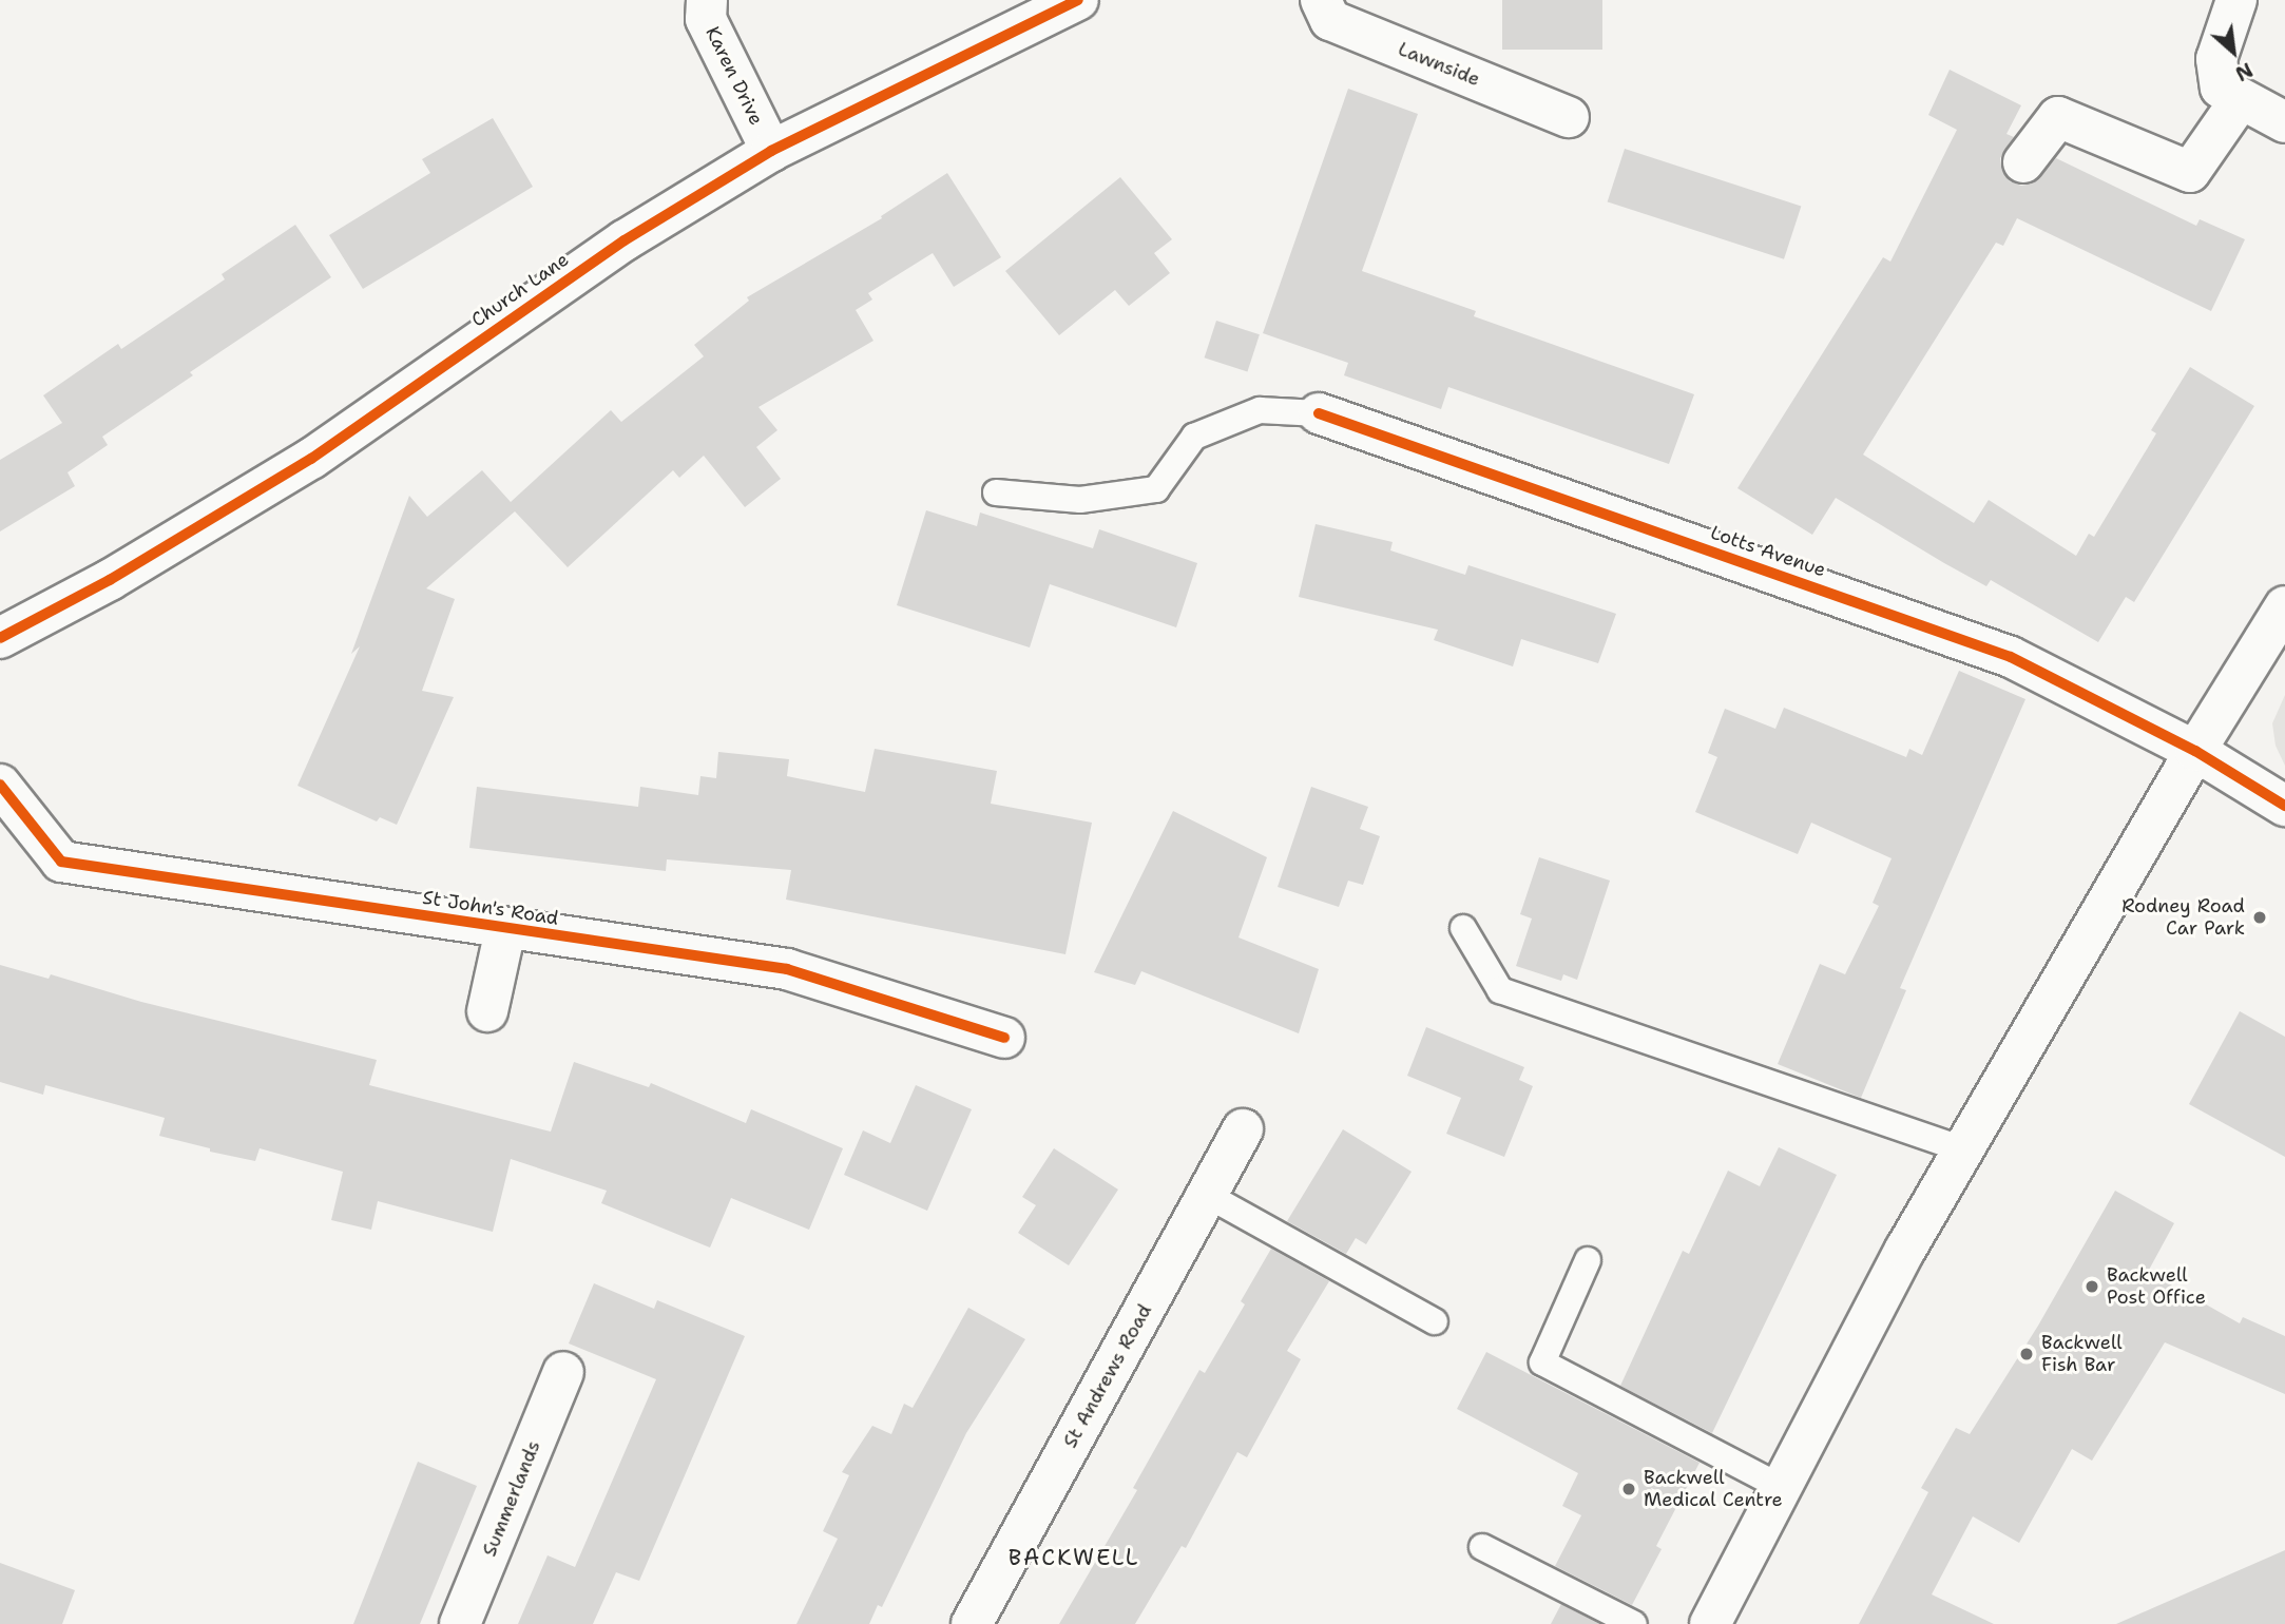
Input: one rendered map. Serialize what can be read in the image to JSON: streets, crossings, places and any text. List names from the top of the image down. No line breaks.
{"streets":{"street":["Lawnside","Karen Drive","Church Lane","Lotts Avenue","St John's Road","St Andrews Road","Summerlands"]},"crossings":[["Karen Drive","Church Lane"]],"districts":["BACKWELL"],"places":["Rodney Road Car Park","Backwell Post Office","Backwell Fish Bar","Backwell Medical Centre"],"north":"bottom right"}
